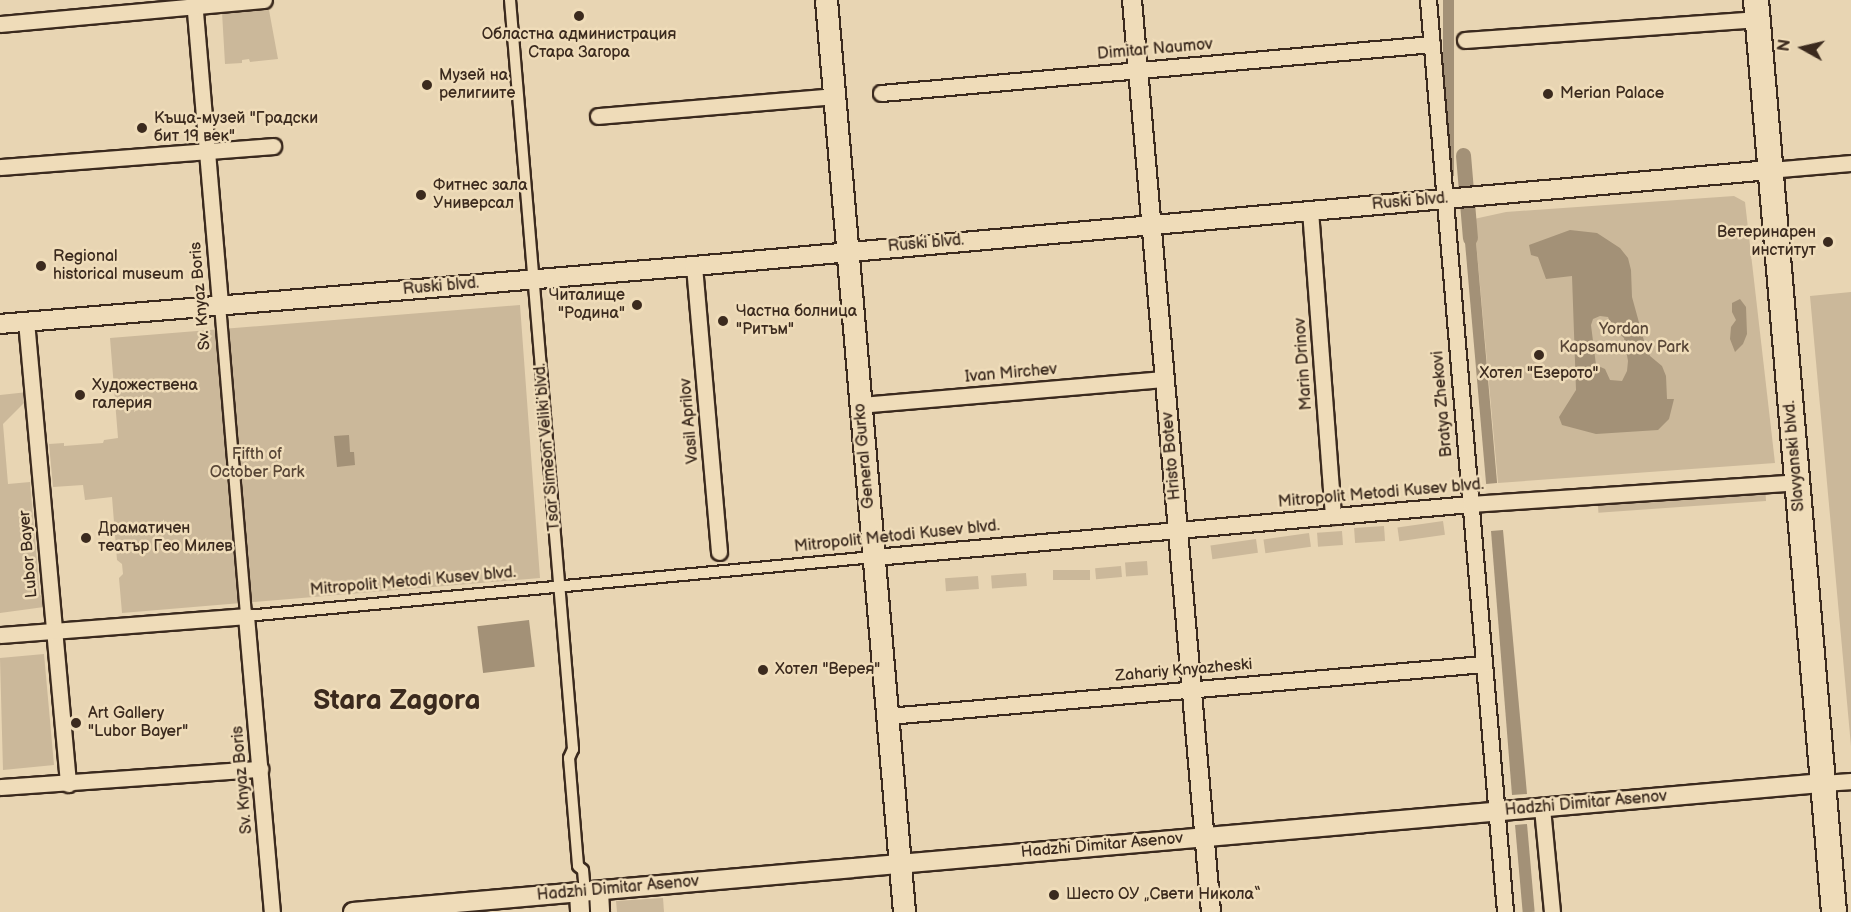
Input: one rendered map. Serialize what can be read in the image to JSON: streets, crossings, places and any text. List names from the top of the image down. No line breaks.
{"streets":{"main road":["General Gurko","Slavyanski blvd."],"street":["Dimitar Naumov","Ruski blvd.","Sv. Knyaz Boris","Marin Drinov","Ivan Mirchev","Bratya Zhekovi","Vasil Aprilov","Tsar Simeon Veliki blvd.","Hristo Botev","Mitropolit Metodi Kusev blvd.","Lubor Bayer","Zahariy Knyazheski","Hadzhi Dimitar Asenov"]},"crossings":[["Dimitar Naumov","Bratya Zhekovi"],["Dimitar Naumov","Hristo Botev"],["Ruski blvd.","Sv. Knyaz Boris"],["Ruski blvd.","Marin Drinov"],["Ruski blvd.","Bratya Zhekovi"],["Ruski blvd.","Vasil Aprilov"],["Ruski blvd.","Tsar Simeon Veliki blvd."],["Ruski blvd.","General Gurko"],["Ruski blvd.","Hristo Botev"],["Ruski blvd.","Slavyanski blvd."],["Ruski blvd.","Lubor Bayer"],["Sv. Knyaz Boris","Mitropolit Metodi Kusev blvd."],["Marin Drinov","Mitropolit Metodi Kusev blvd."],["Ivan Mirchev","General Gurko"],["Ivan Mirchev","Hristo Botev"],["Bratya Zhekovi","Mitropolit Metodi Kusev blvd."],["Bratya Zhekovi","Zahariy Knyazheski"],["Bratya Zhekovi","Hadzhi Dimitar Asenov"],["Vasil Aprilov","Mitropolit Metodi Kusev blvd."],["Tsar Simeon Veliki blvd.","Mitropolit Metodi Kusev blvd."],["Tsar Simeon Veliki blvd.","Hadzhi Dimitar Asenov"],["General Gurko","Mitropolit Metodi Kusev blvd."],["General Gurko","Zahariy Knyazheski"],["General Gurko","Hadzhi Dimitar Asenov"],["Hristo Botev","Mitropolit Metodi Kusev blvd."],["Hristo Botev","Zahariy Knyazheski"],["Hristo Botev","Hadzhi Dimitar Asenov"],["Slavyanski blvd.","Mitropolit Metodi Kusev blvd."],["Slavyanski blvd.","Hadzhi Dimitar Asenov"],["Mitropolit Metodi Kusev blvd.","Lubor Bayer"]],"districts":["Stara Zagora"],"parks":["Yordan Kapsamunov Park","Fifth of October Park"],"places":["Областна администрация Стара Загора","Музей на религиите","Merian Palace","Къща-музей \"Градски бит 19 век\"","Фитнес зала Универсал","Ветеринарен институт","Regional historical museum","Читалище \"Родина\"","Частна болница \"Ритъм\"","Хотел \"Езерото\"","Художествена галерия","Драматичен театър Гео Милев","Хотел \"Верея\"","Art Gallery \"Lubor Bayer\"","Шесто ОУ „Свети Никола“"],"north":"left"}
